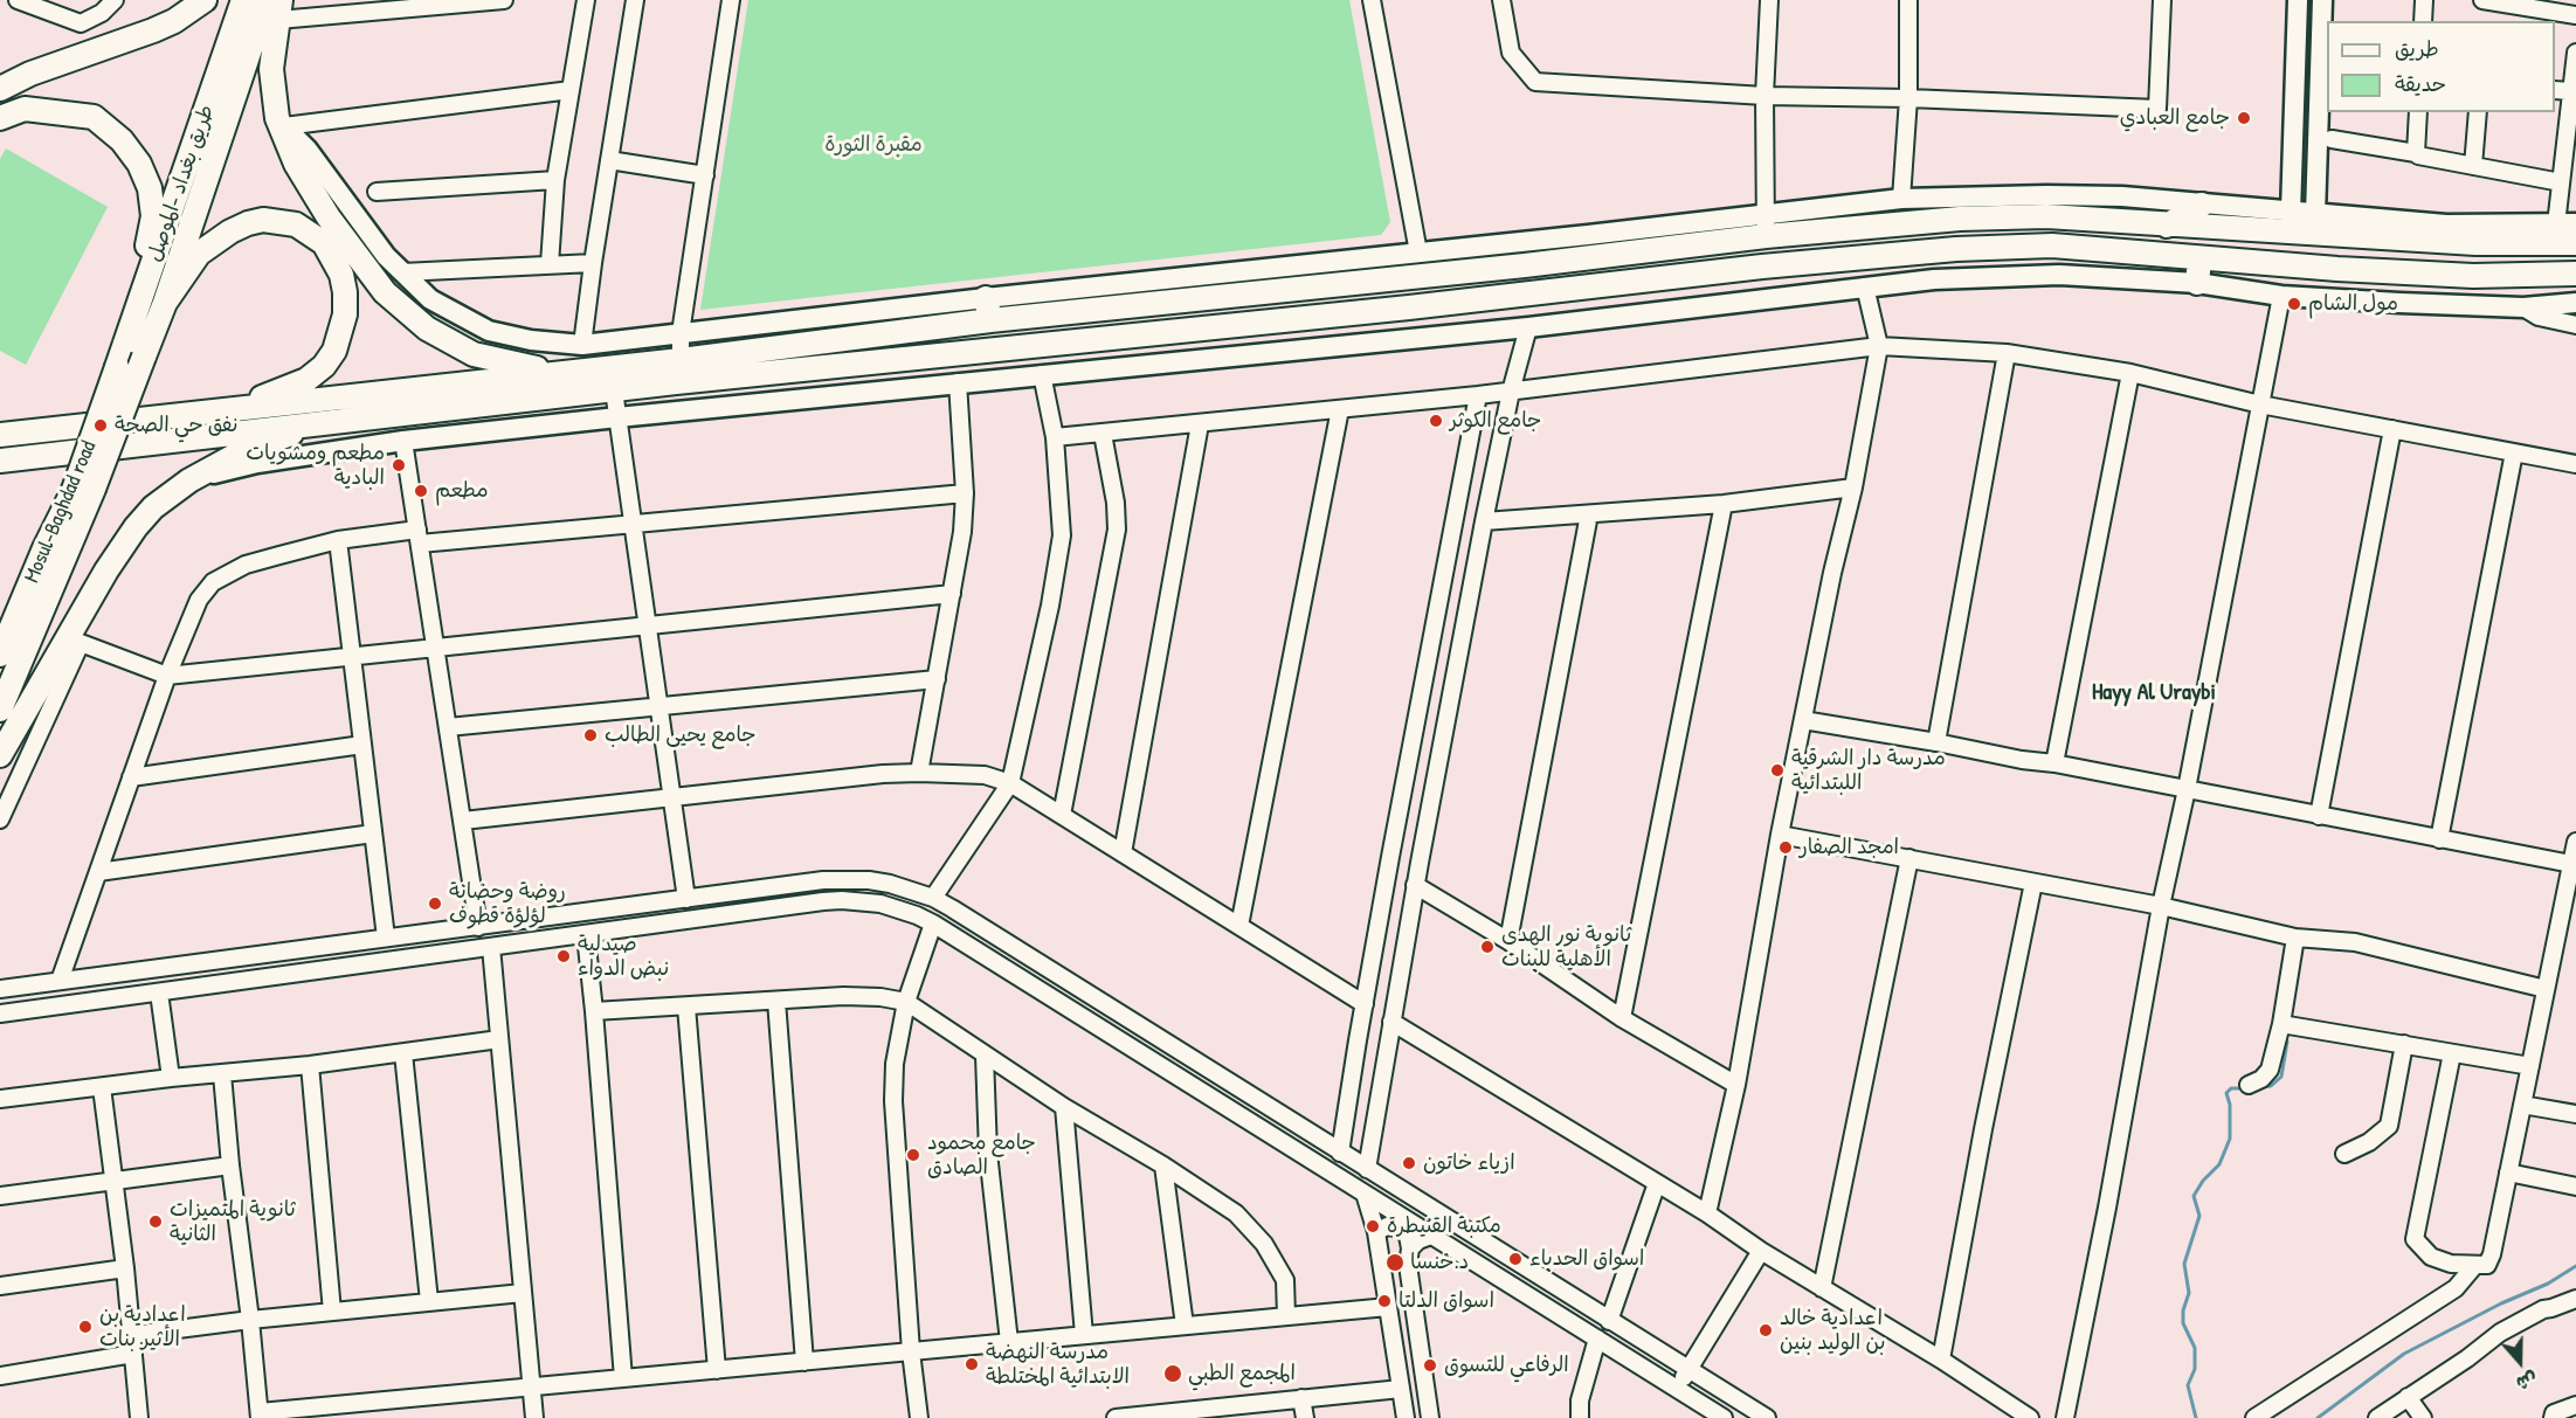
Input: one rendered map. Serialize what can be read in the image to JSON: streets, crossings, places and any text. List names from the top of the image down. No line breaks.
{"streets":{"highway":["طريق بغداد -الموصل","Mosul-Baghdad road"]},"crossings":[["طريق بغداد -الموصل","Mosul-Baghdad road"]],"districts":["Hayy Al Uraybi"],"parks":["مقبرة الثورة"],"places":["جامع العبادي","مول الشام","جامع الكوثر","نفق حي الصحة","مطعم ومشويات البادية","مطعم","جامع يحيى الطالب","مدرسة دار الشرقية اللبتدائية","امجد الصفار","روضة وحضانة لؤلؤة قطوف","ثانوية نور الهدى الأهلية للبنات","صيدلية نبض الدواء","جامع محمود الصادق","ازياء خاتون","ثانوية المتميزات الثانية","مكتبة القنيطرة","اسواق الحدباء","د.خنسا","اسواق الدلتا","اعدادية بن الأثير بنات","اعدادية خالد بن الوليد بنين","مدرسة النهضة الابتدائية المختلطة","الرفاعي للتسوق","المجمع الطبي"],"legend":["طريق","حديقة"],"north":"bottom"}
